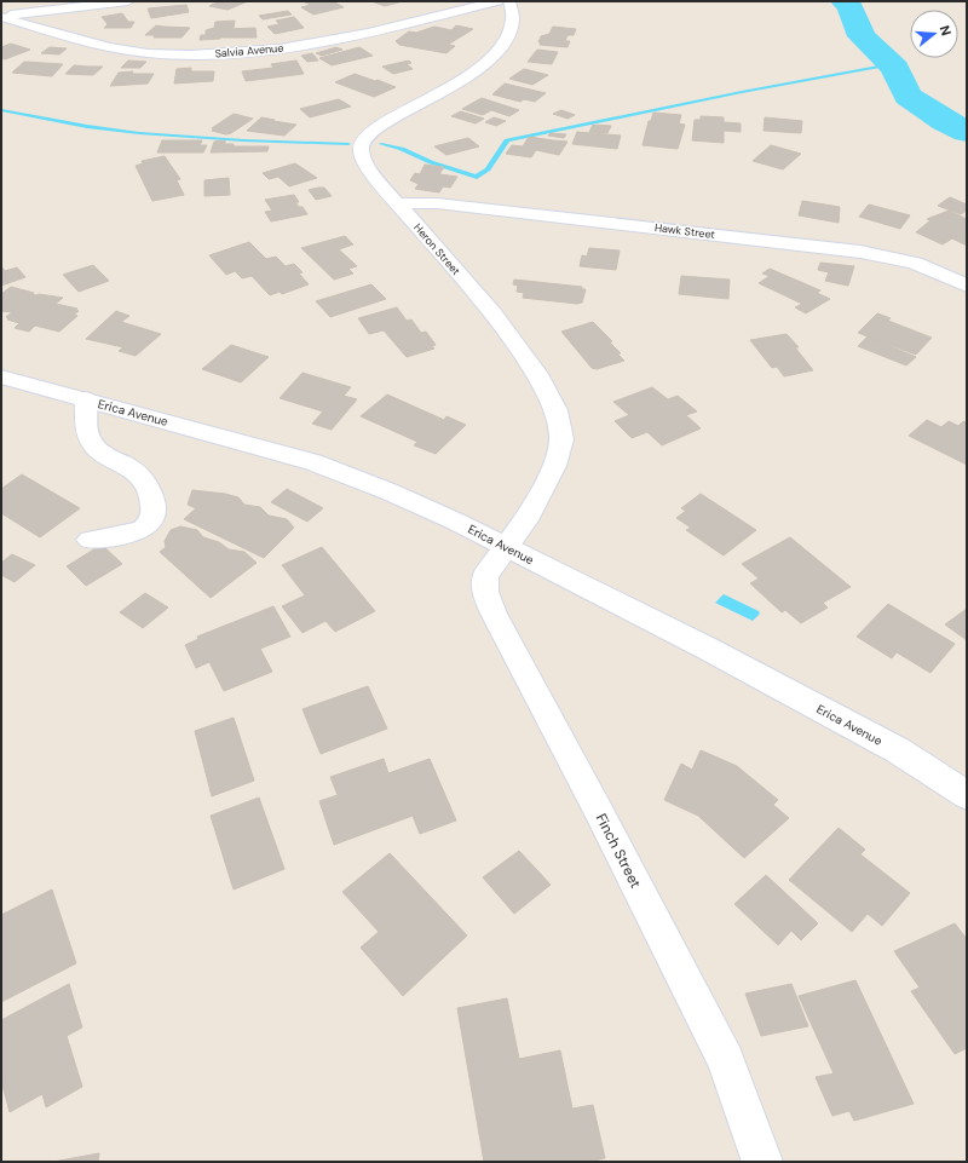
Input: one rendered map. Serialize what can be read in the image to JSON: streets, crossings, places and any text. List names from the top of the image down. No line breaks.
{"streets":{"street":["Salvia Avenue","Hawk Street","Heron Street","Erica Avenue","Finch Street"]},"crossings":[["Hawk Street","Heron Street"],["Heron Street","Erica Avenue"],["Heron Street","Finch Street"],["Erica Avenue","Finch Street"]],"north":"right"}
